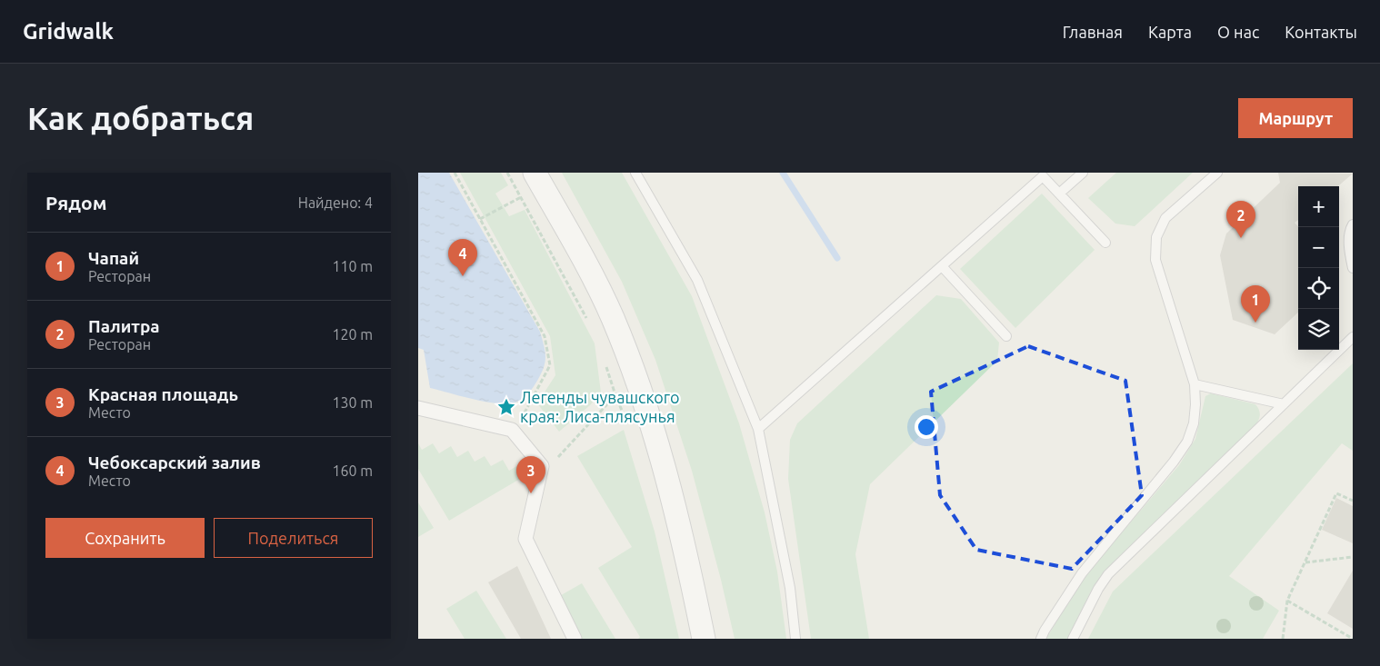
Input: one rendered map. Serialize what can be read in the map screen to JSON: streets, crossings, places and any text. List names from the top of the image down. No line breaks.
{"places":{"place":["Легенды чувашского края: Лиса-плясунья"]},"page":{"header":"Gridwalk","nav":["Главная","Карта","О нас","Контакты"],"buttons":["Маршрут",["Сохранить","Поделиться"]],"title":"Как добраться","heading":["Рядом","Найдено: 4"],"map_buttons":["+","−"],"pins":["2","4","1","3"],"list":[{"mark":"1","name":"Чапай","note":"Ресторан","value":"110 m"},{"mark":"2","name":"Палитра","note":"Ресторан","value":"120 m"},{"mark":"3","name":"Красная площадь","note":"Место","value":"130 m"},{"mark":"4","name":"Чебоксарский залив","note":"Место","value":"160 m"}]}}
